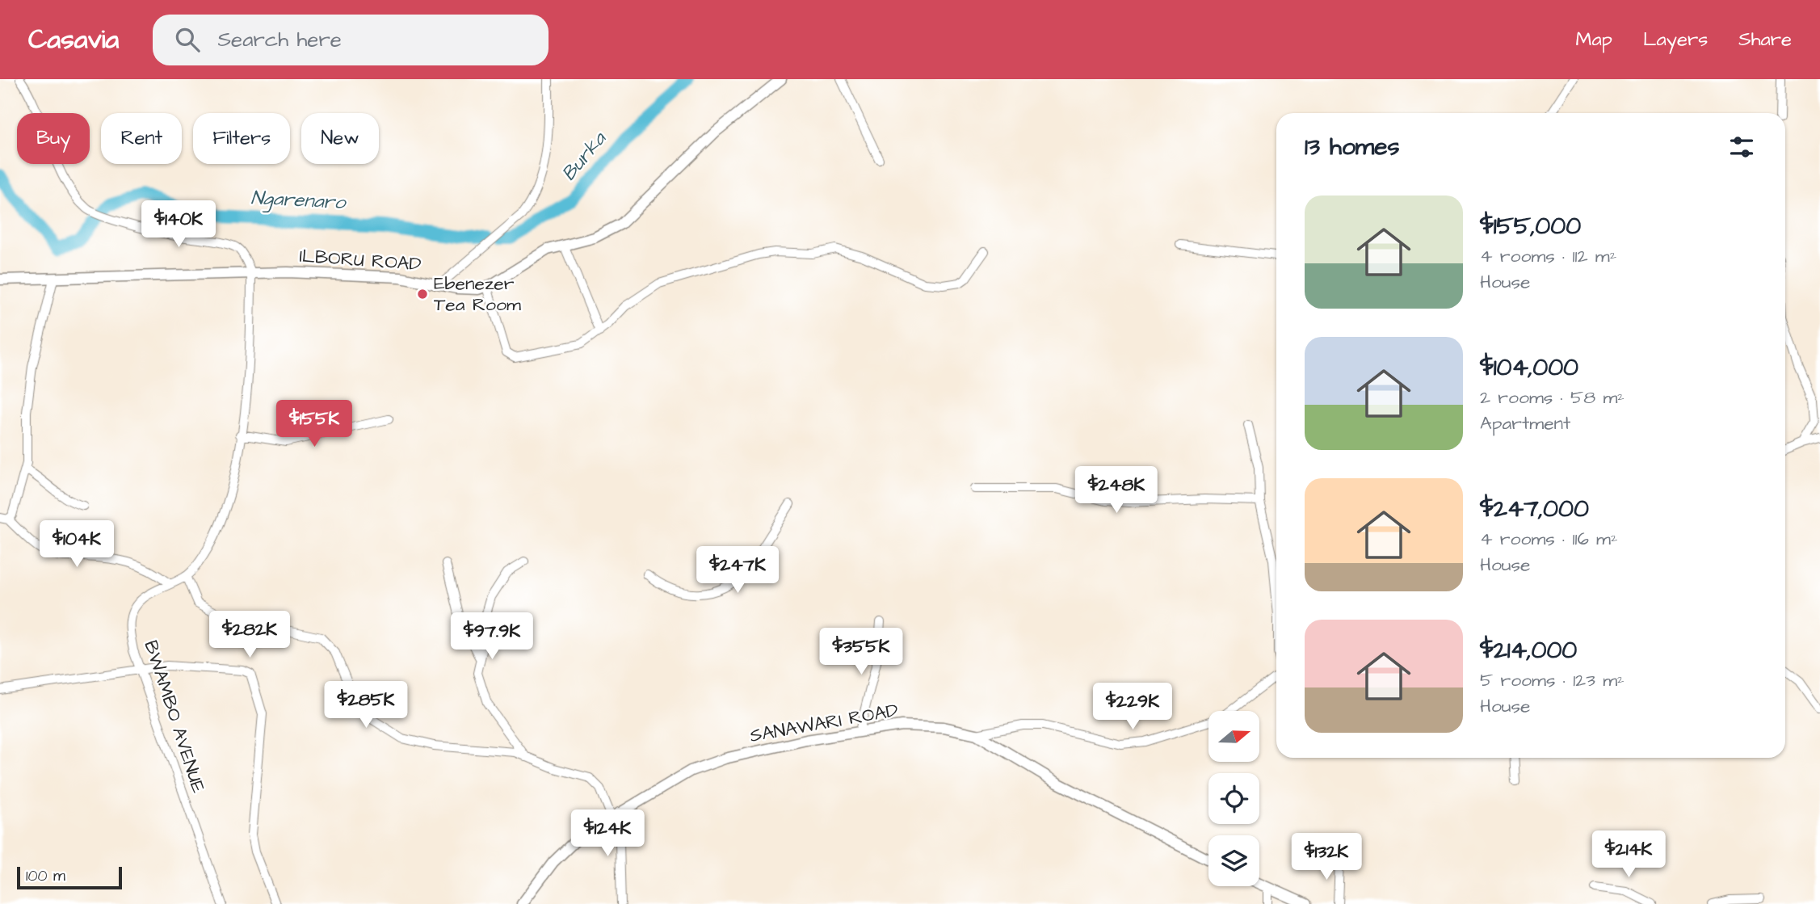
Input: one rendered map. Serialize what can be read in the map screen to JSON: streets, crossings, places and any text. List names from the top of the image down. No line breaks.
{"streets":{"street":["ILBORU ROAD","BWAMBO AVENUE","SANAWARI ROAD"]},"crossings":[["ILBORU ROAD","BWAMBO AVENUE"]],"water":["Burka","Ngarenaro"],"places":["Ebenezer Tea Room"],"scale_bar":"100 m","north":"right","page":{"header":"Casavia","search":"Search here","nav":["Map","Layers","Share"],"chip":["Buy","Rent","Filters","New"],"heading":"13 homes","list":[{"name":"$155,000","note":"4 rooms · 112 m² · House"},{"name":"$104,000","note":"2 rooms · 58 m² · Apartment"},{"name":"$247,000","note":"4 rooms · 116 m² · House"},{"name":"$214,000","note":"5 rooms · 123 m² · House"}],"price":["$140K","$155K","$248K","$104K","$247K","$282K","$97.9K","$355K","$285K","$229K","$124K","$214K","$132K"],"scale":"100 m"}}
